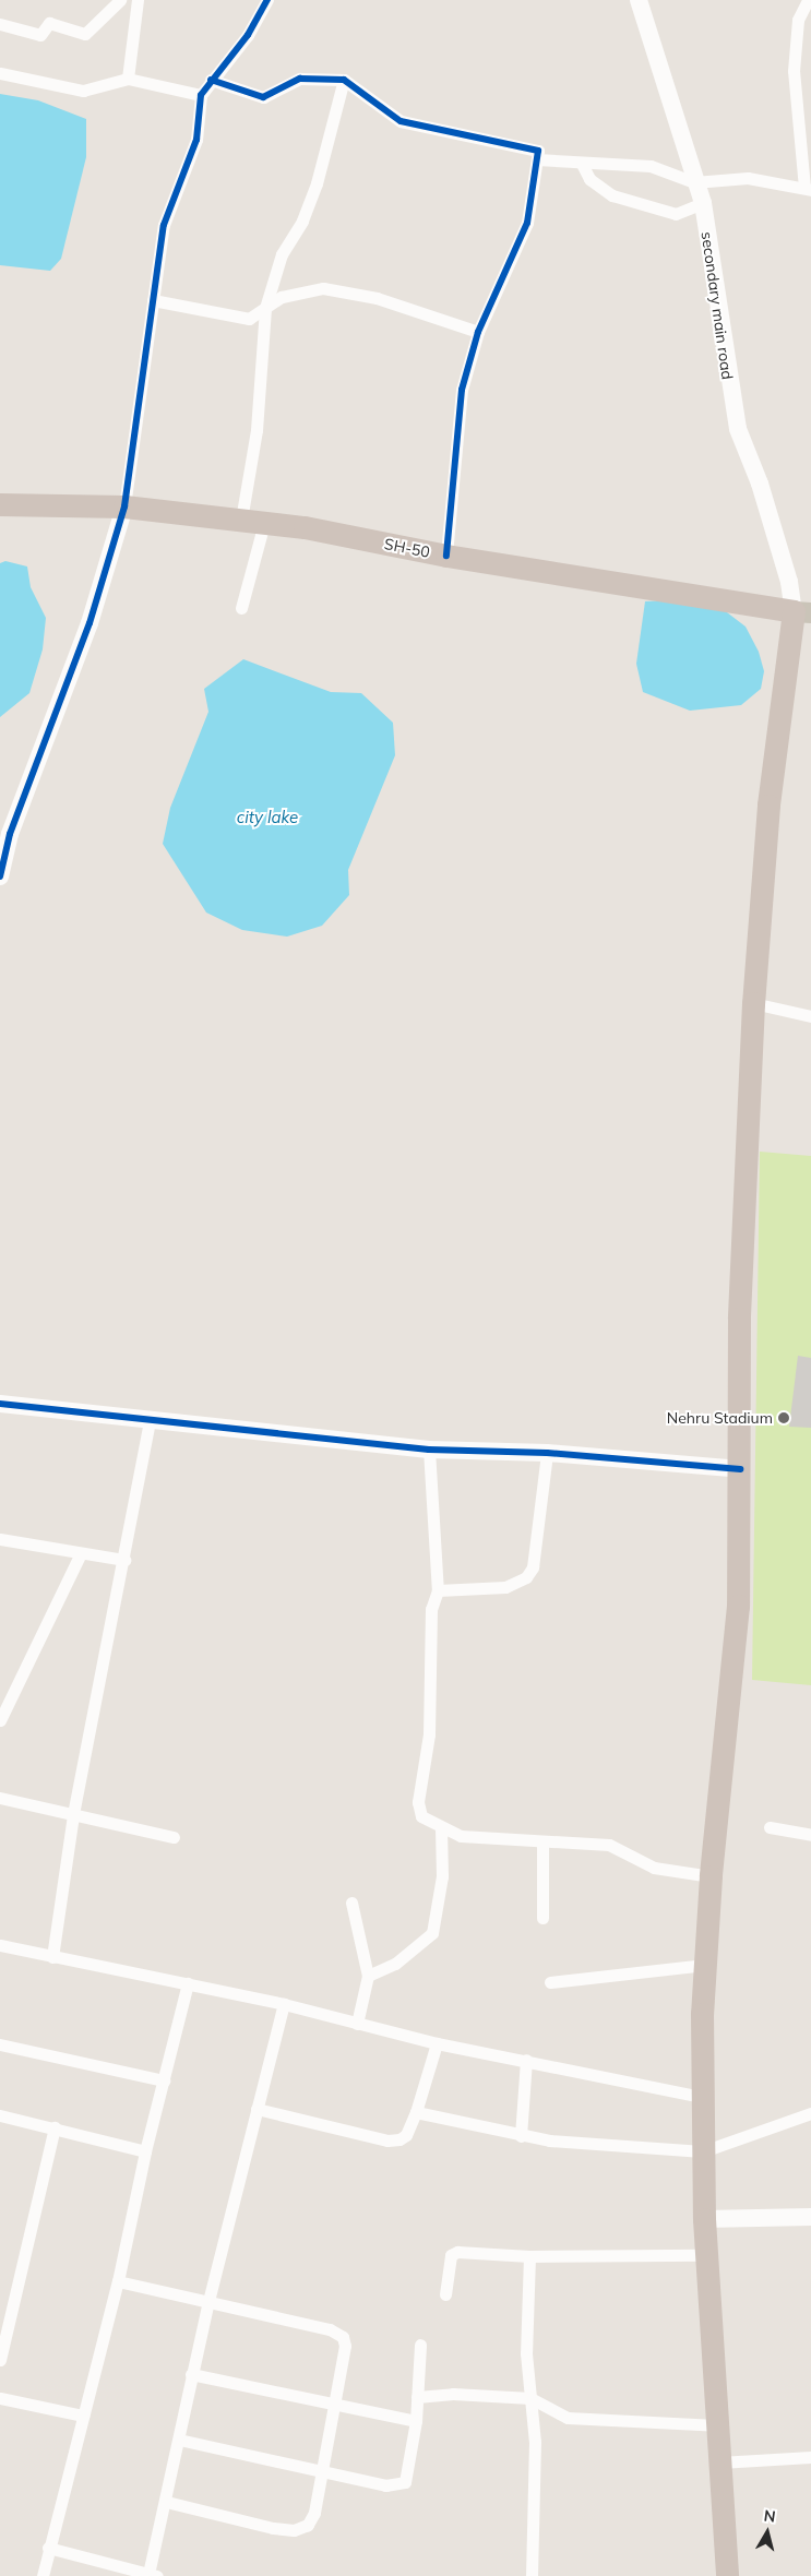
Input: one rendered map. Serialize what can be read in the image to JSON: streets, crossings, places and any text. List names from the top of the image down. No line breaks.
{"streets":{"highway":["SH-50"],"street":["secondary main road"]},"crossings":[["secondary main road","SH-50"]],"water":["city lake"],"places":["Nehru Stadium"],"north":"top"}
